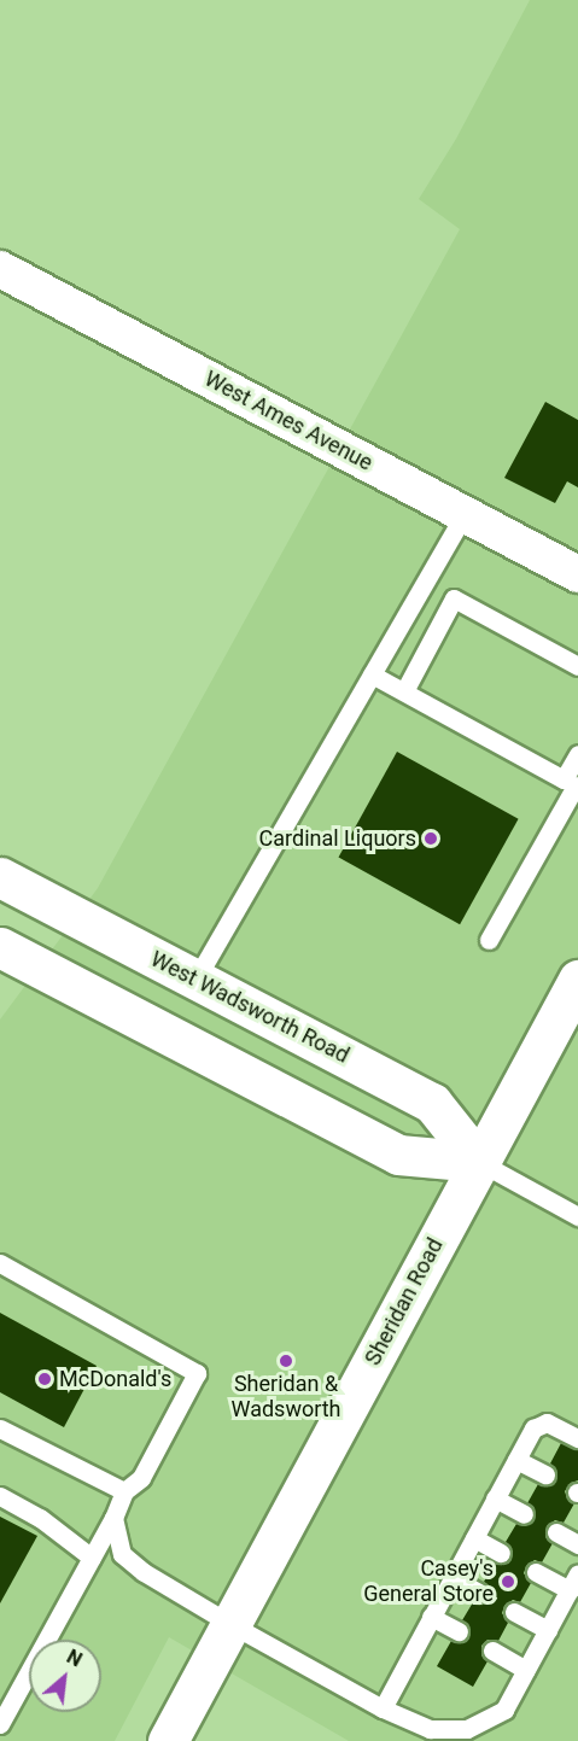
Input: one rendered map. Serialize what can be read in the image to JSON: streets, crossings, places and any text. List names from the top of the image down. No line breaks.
{"streets":{"main road":["West Wadsworth Road","Sheridan Road"],"street":["West Ames Avenue"]},"crossings":[["West Wadsworth Road","Sheridan Road"]],"places":["Cardinal Liquors","Sheridan & Wadsworth","McDonald's","Casey's General Store"],"north":"top right"}
